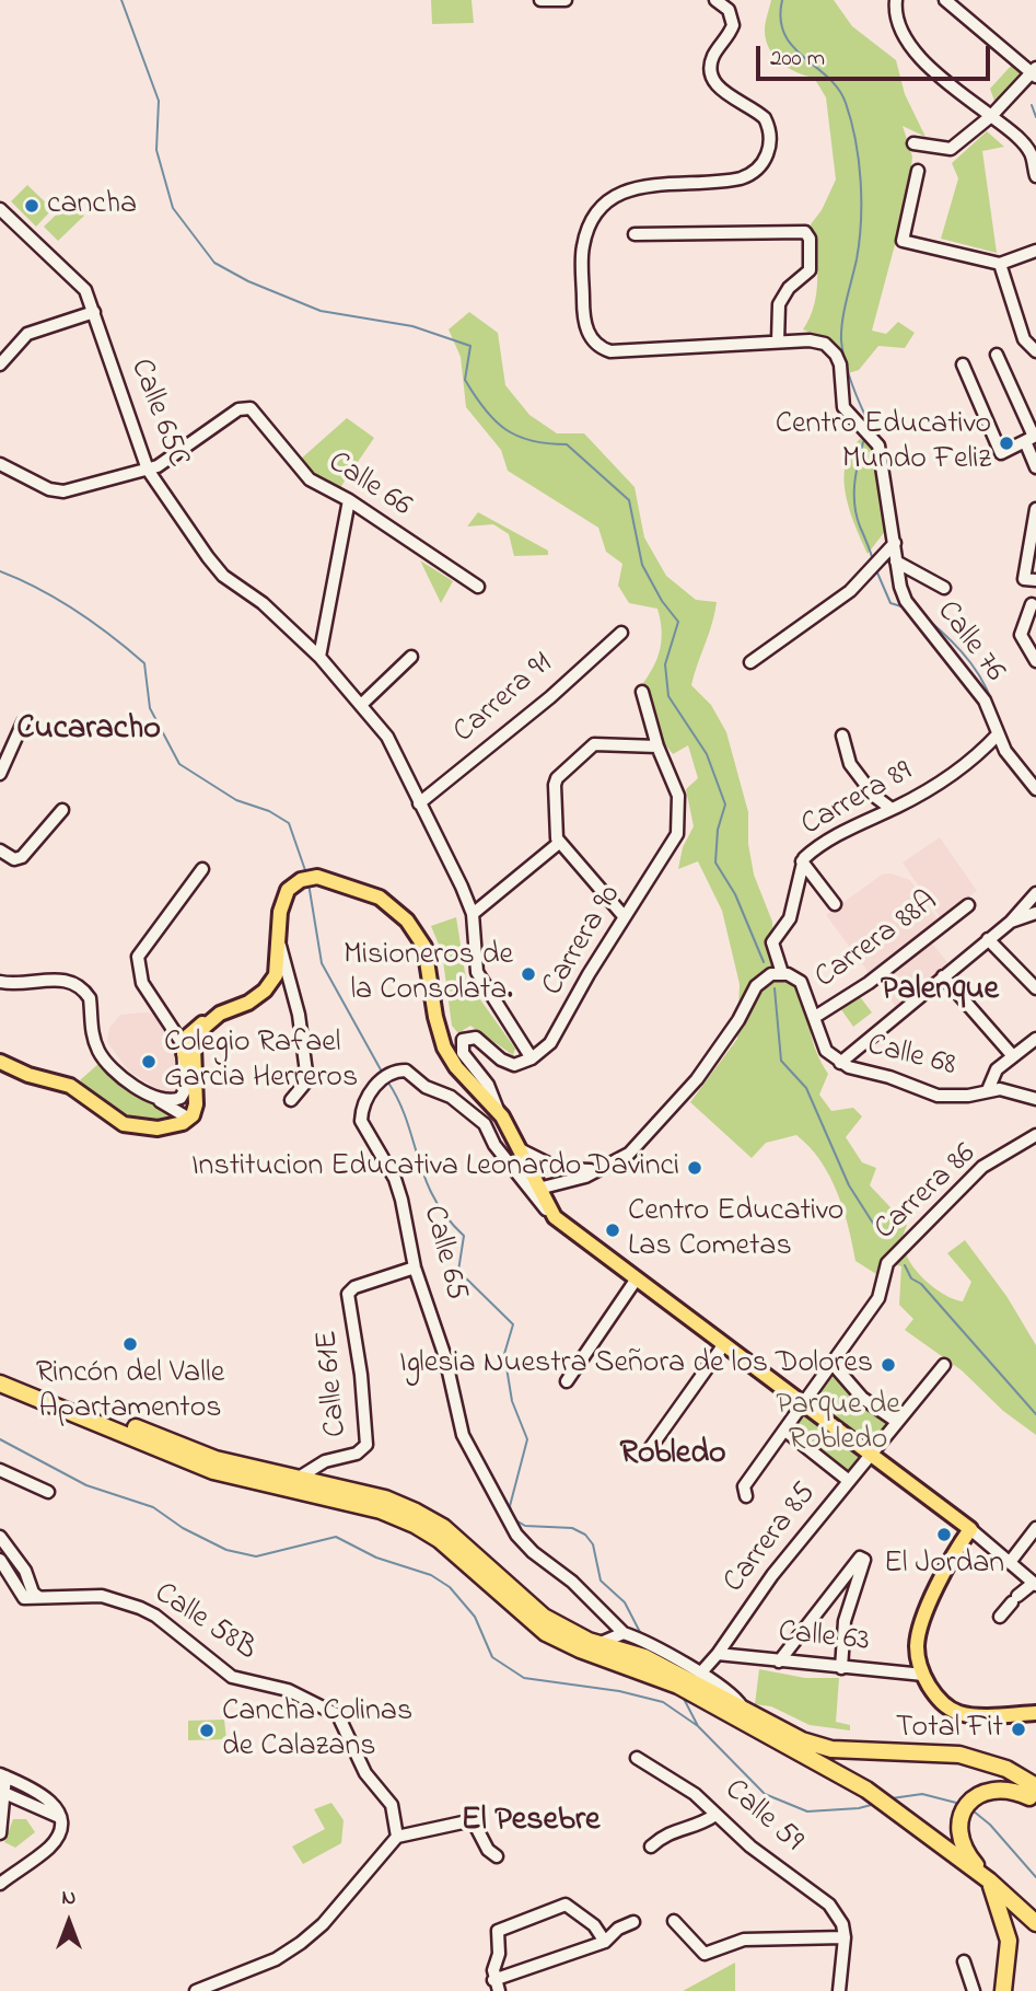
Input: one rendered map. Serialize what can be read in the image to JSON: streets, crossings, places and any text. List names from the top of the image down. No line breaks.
{"streets":{"main road":["Calle 65"],"street":["Calle 65C","Calle 66","Calle 76","Carrera 91","Carrera 89","Carrera 90","Carrera 88A","Calle 68","Carrera 86","Calle 61E","Carrera 85","Calle 58B","Calle 63","Calle 59"]},"crossings":[["Calle 65C","Calle 66"],["Calle 65C","Carrera 91"],["Calle 65C","Carrera 90"],["Calle 76","Carrera 89"],["Carrera 89","Calle 68"],["Carrera 88A","Calle 68"],["Carrera 86","Calle 65"],["Calle 65","Calle 61E"],["Calle 65","Carrera 85"],["Carrera 85","Calle 63"]],"districts":["Cucaracho","Palenque","Robledo","El Pesebre"],"parks":["Parque de Robledo"],"places":["cancha","Centro Educativo Mundo Feliz","Misioneros de la Consolata.","Colegio Rafael Garcia Herreros","Institucion Educativa Leonardo Davinci","Centro Educativo Las Cometas","Rincón del Valle Apartamentos","Iglesia Nuestra Señora de los Dolores","El Jordan","Total Fit","Cancha Colinas de Calazans"],"scale_bar":"200 m","north":"top"}
